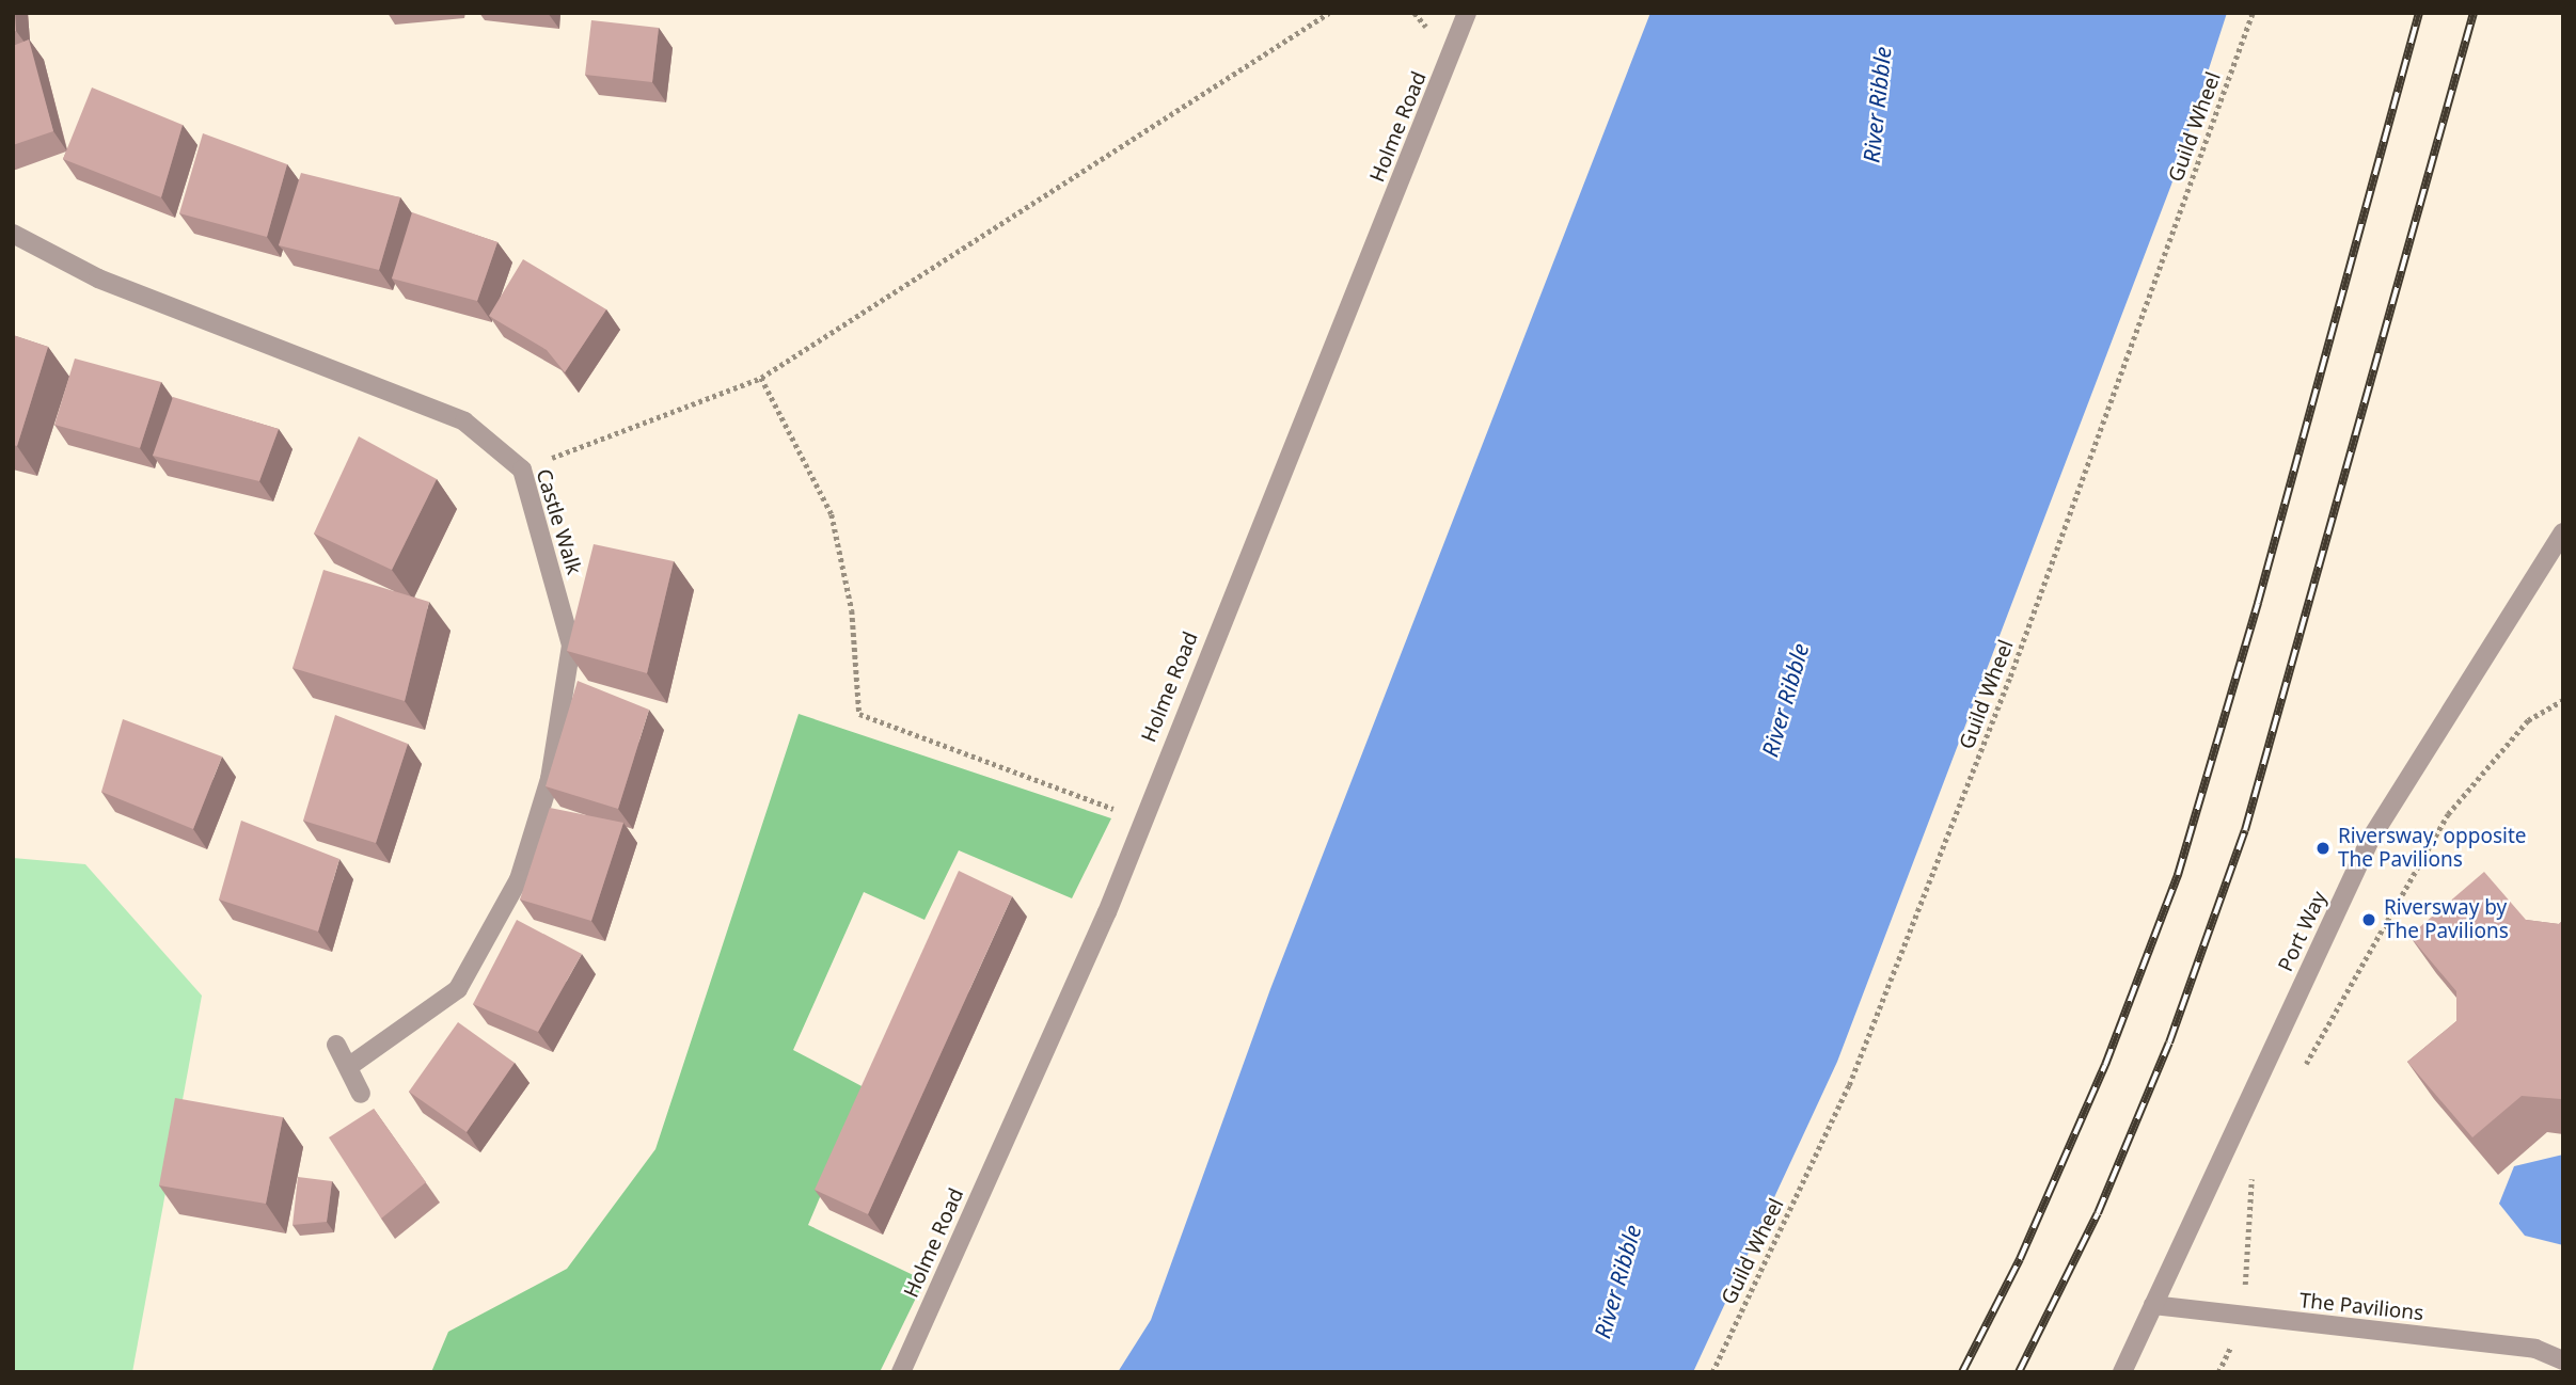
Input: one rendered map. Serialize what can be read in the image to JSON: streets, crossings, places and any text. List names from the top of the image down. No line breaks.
{"streets":{"street":["Holme Road","Castle Walk","Port Way","The Pavilions"],"path":["Guild Wheel"]},"crossings":[["Port Way","The Pavilions"]],"water":["River Ribble"],"places":["Riversway, opposite The Pavilions","Riversway by The Pavilions"]}
